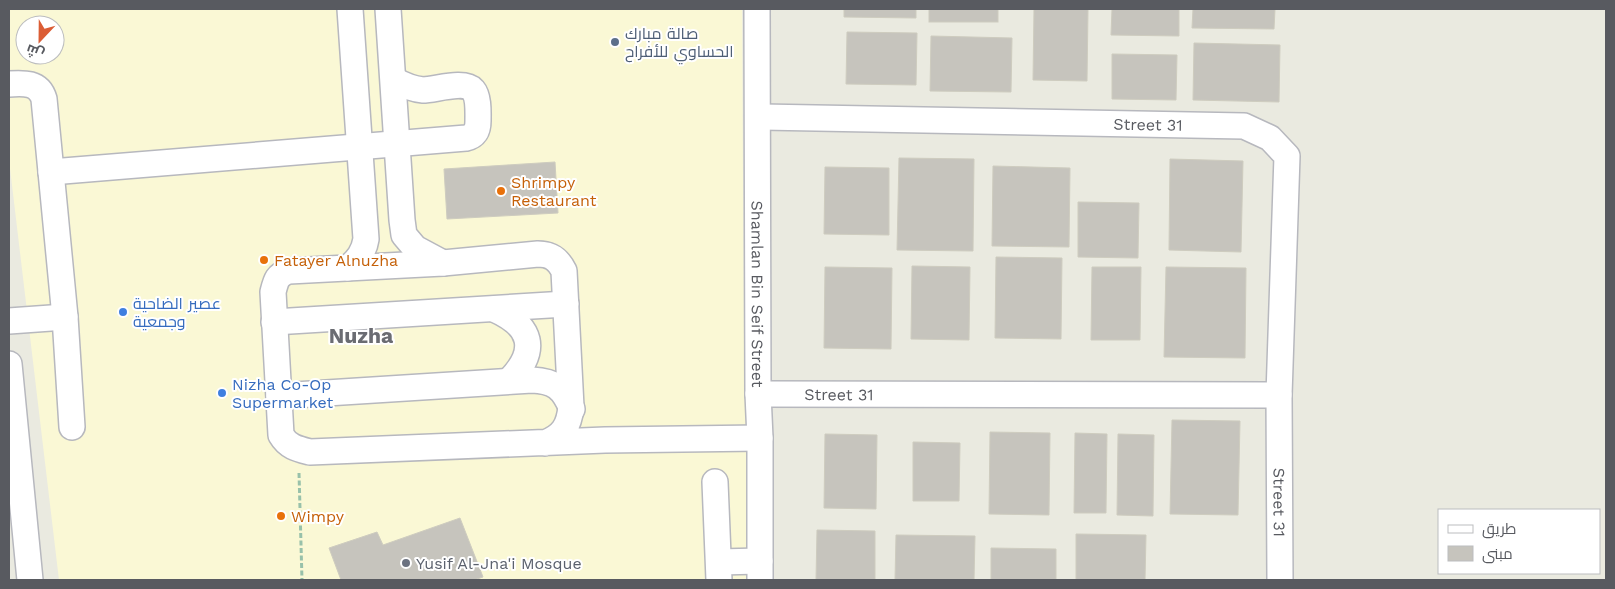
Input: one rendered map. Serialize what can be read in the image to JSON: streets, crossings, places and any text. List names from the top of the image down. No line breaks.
{"streets":{"street":["Street 31","Shamlan Bin Seif Street"]},"crossings":[["Street 31","Shamlan Bin Seif Street"]],"districts":["Nuzha"],"places":["صالة مبارك الحساوي للأفراح","Shrimpy Restaurant","Fatayer Alnuzha","عصير الضاحية وجمعية","Nizha Co-Op Supermarket","Wimpy","Yusif Al-Jna'i Mosque"],"legend":["طريق","مبنى"],"north":"bottom"}
